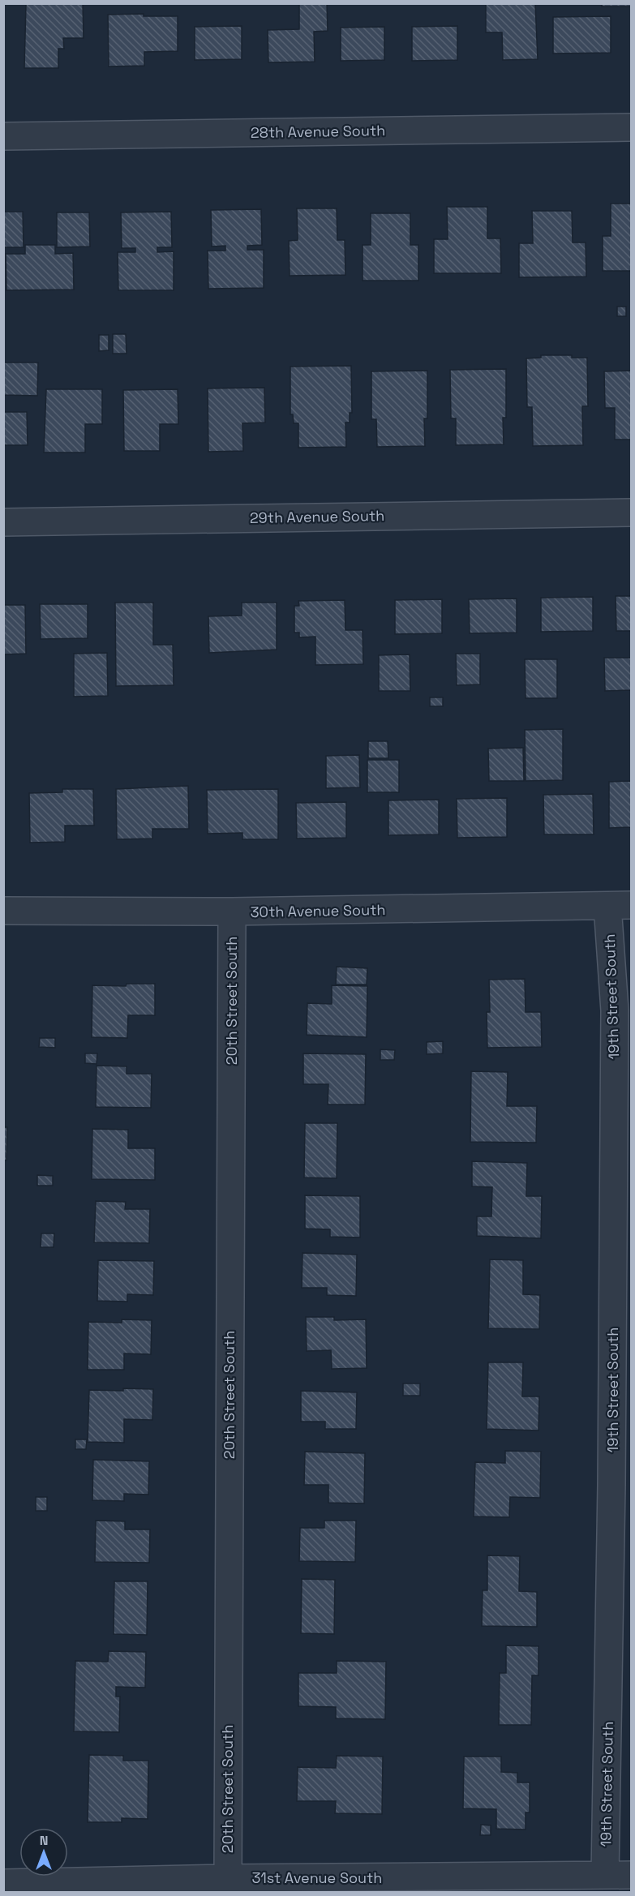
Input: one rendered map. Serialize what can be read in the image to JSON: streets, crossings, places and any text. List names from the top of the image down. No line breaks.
{"streets":{"street":["28th Avenue South","29th Avenue South","30th Avenue South","19th Street South","20th Street South","31st Avenue South"]},"crossings":[["30th Avenue South","19th Street South"],["30th Avenue South","20th Street South"],["19th Street South","31st Avenue South"],["20th Street South","31st Avenue South"]],"north":"top"}
